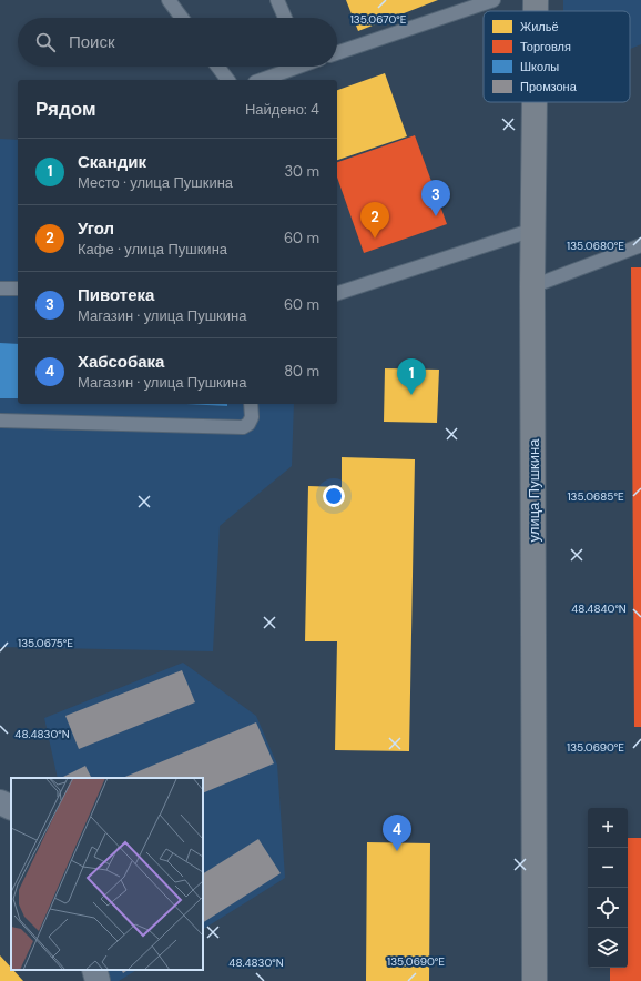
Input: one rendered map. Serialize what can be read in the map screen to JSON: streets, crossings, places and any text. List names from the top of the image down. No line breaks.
{"streets":{"street":["улица Пушкина"]},"legend":["Жильё","Торговля","Школы","Промзона"],"page":{"search":"Поиск","heading":["Рядом","Найдено: 4"],"list":[{"mark":"1","name":"Скандик","note":"Место · улица Пушкина","value":"30 m"},{"mark":"2","name":"Угол","note":"Кафе · улица Пушкина","value":"60 m"},{"mark":"3","name":"Пивотека","note":"Магазин · улица Пушкина","value":"60 m"},{"mark":"4","name":"Хабсобака","note":"Магазин · улица Пушкина","value":"80 m"}],"pins":["3","2","1","4"],"map_buttons":["+","−"]},"coordinates":["135.0670°E","135.0680°E","135.0685°E","48.4840°N","135.0675°E","48.4830°N","135.0690°E"]}
